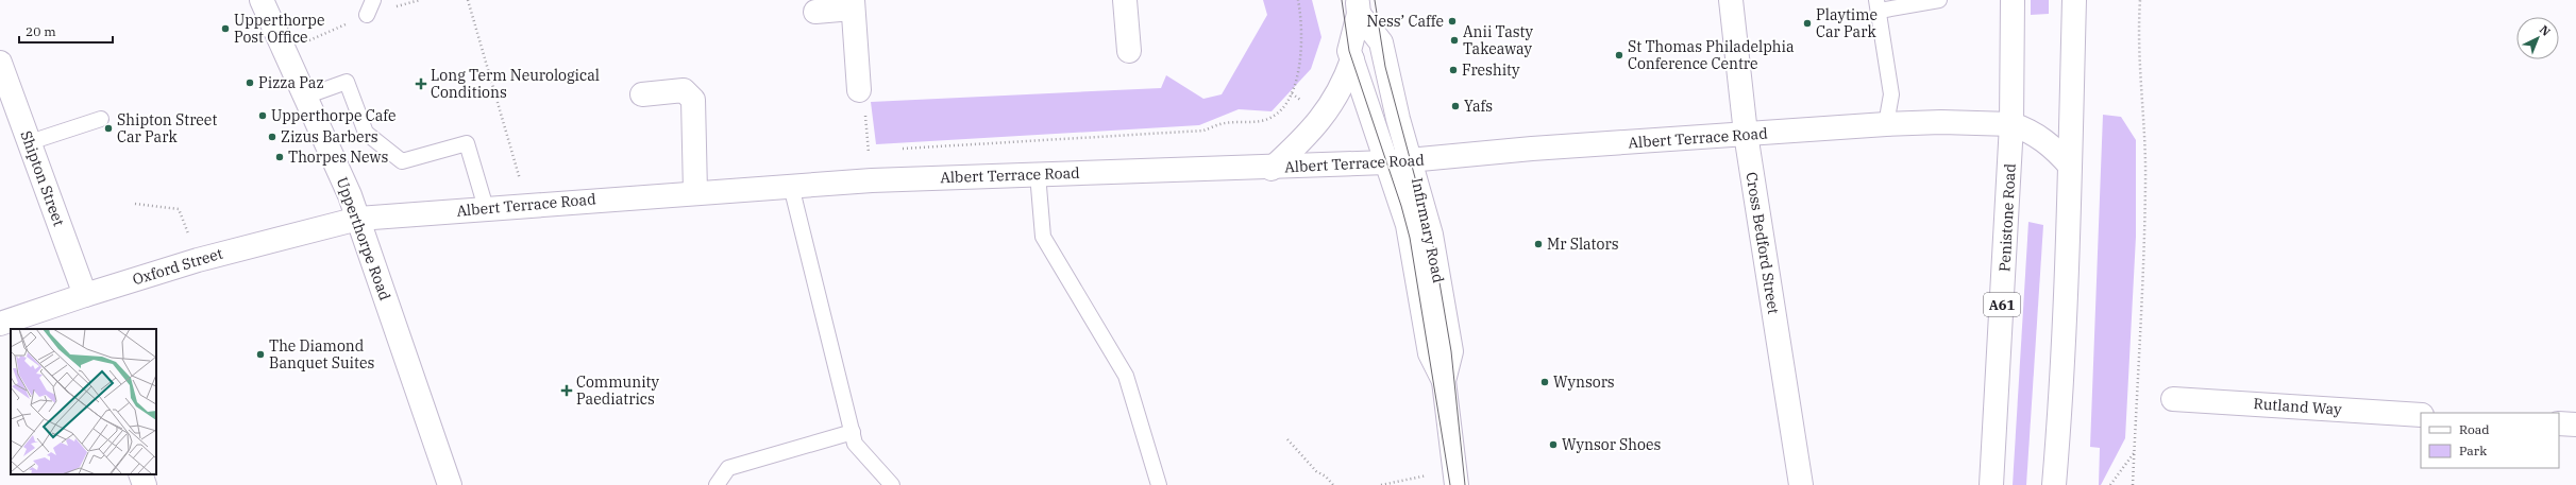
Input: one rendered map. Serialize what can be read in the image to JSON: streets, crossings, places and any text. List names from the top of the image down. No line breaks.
{"streets":{"main road":["Albert Terrace Road","Shipton Street","Penistone Road","Infirmary Road","Upperthorpe Road","Cross Bedford Street","Oxford Street","A61","Rutland Way"]},"crossings":[["Albert Terrace Road","Penistone Road"],["Albert Terrace Road","Infirmary Road"],["Albert Terrace Road","Upperthorpe Road"],["Albert Terrace Road","Cross Bedford Street"],["Albert Terrace Road","Oxford Street"],["Shipton Street","Oxford Street"],["Upperthorpe Road","Oxford Street"]],"places":{"other":["Ness’ Caffe","Playtime Car Park","Upperthorpe Post Office","Anii Tasty Takeaway","St Thomas Philadelphia Conference Centre","Freshity","Pizza Paz","Yafs","Upperthorpe Cafe","Shipton Street Car Park","Zizus Barbers","Thorpes News","Mr Slators","The Diamond Banquet Suites","Wynsors","Wynsor Shoes"],"health":["Long Term Neurological Conditions","Community Paediatrics"]},"legend":["Road","Park"],"scale_bar":"20 m","north":"top right"}
